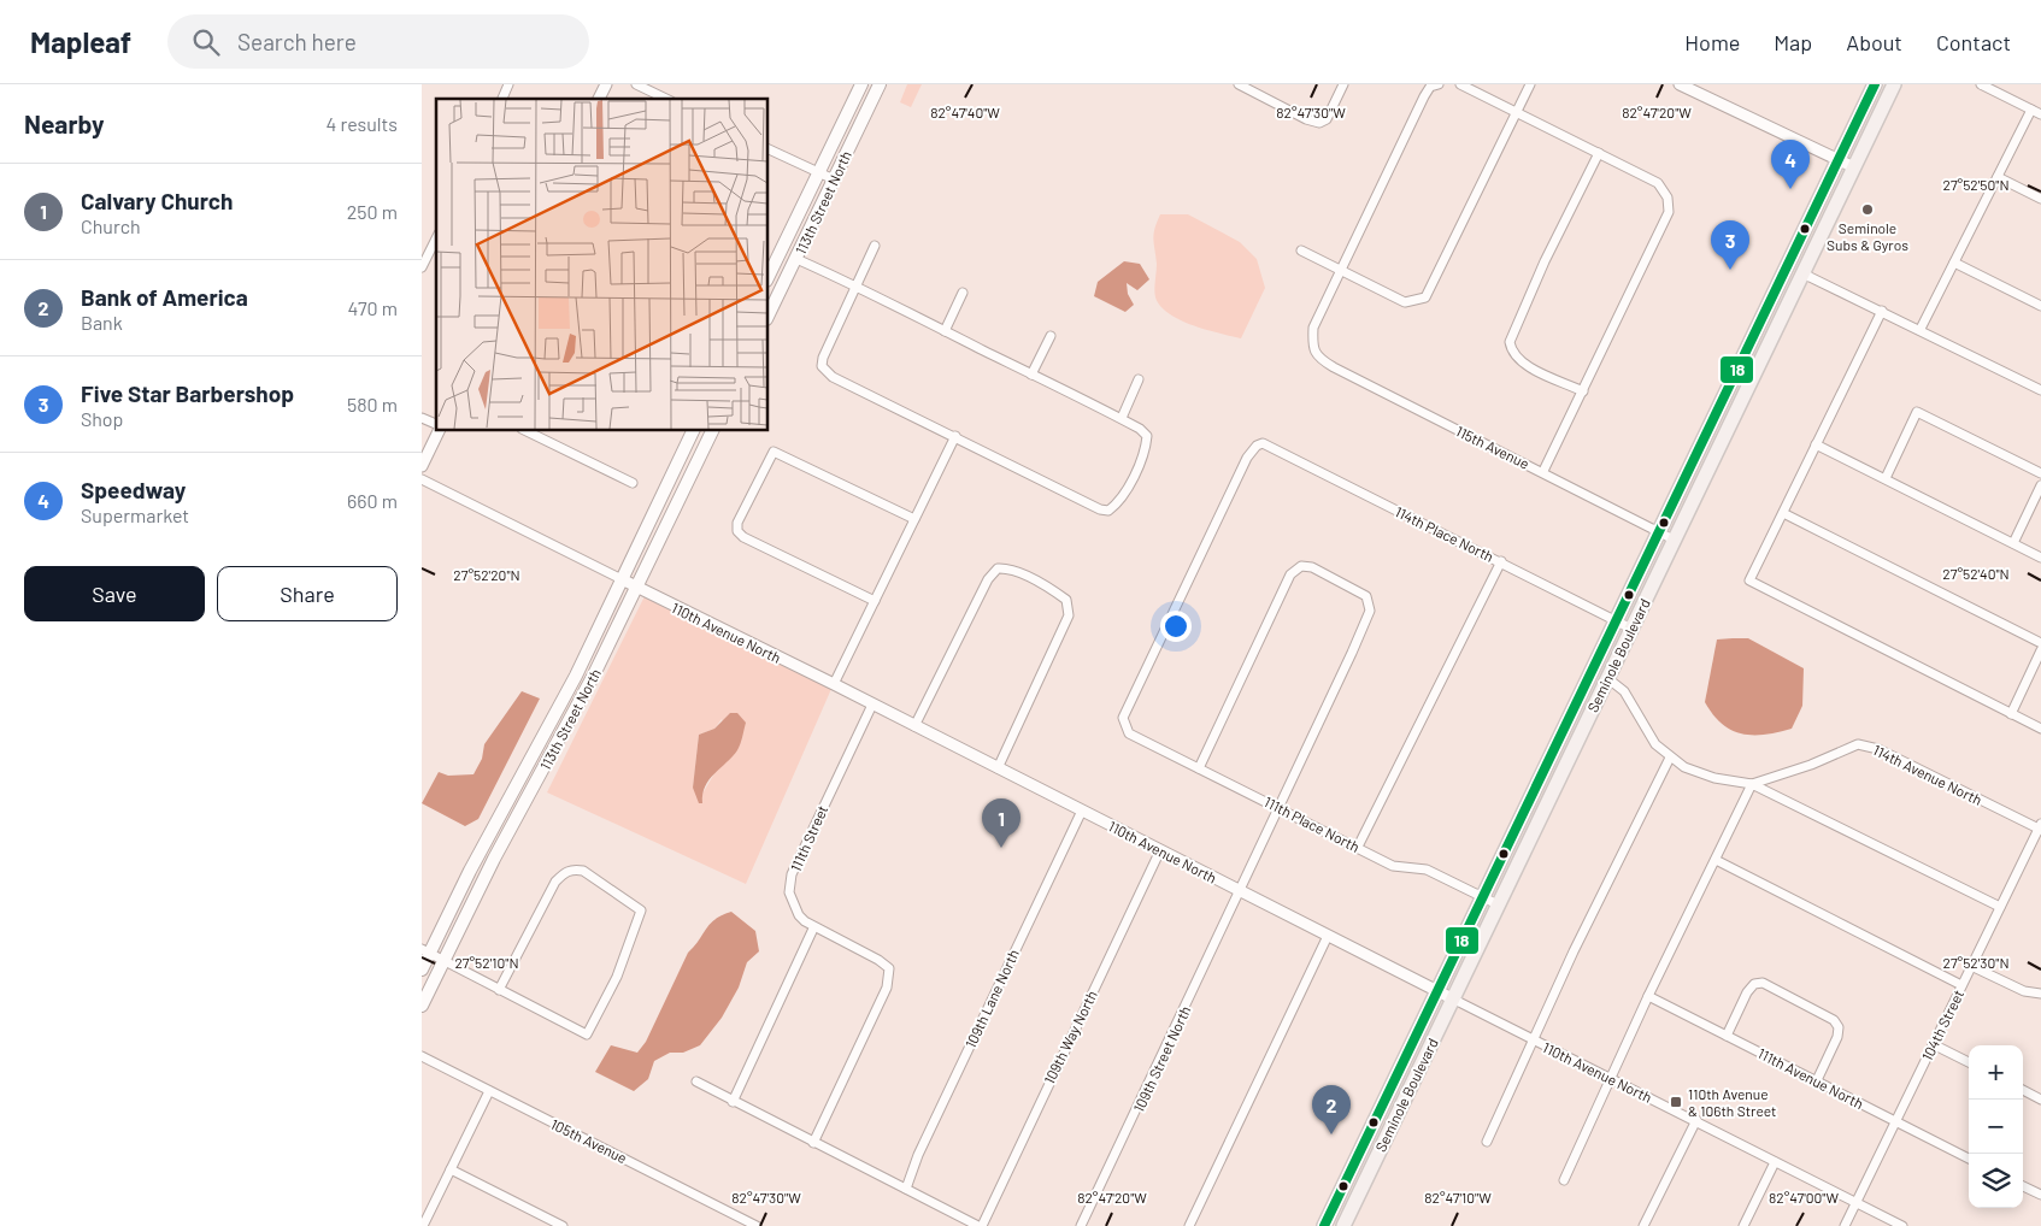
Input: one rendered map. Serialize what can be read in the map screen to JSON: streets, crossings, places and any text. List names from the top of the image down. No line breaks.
{"streets":{"main road":["113th Street North","Seminole Boulevard"],"street":["115th Avenue","114th Place North","110th Avenue North","114th Avenue North","111th Place North","111th Street","109th Lane North","104th Street","109th Way North","109th Street North","111th Avenue North","105th Avenue"]},"crossings":[["113th Street North","110th Avenue North"],["115th Avenue","Seminole Boulevard"],["114th Place North","Seminole Boulevard"],["114th Place North","111th Place North"],["110th Avenue North","Seminole Boulevard"],["110th Avenue North","111th Street"],["110th Avenue North","109th Lane North"],["110th Avenue North","104th Street"],["110th Avenue North","109th Way North"],["110th Avenue North","109th Street North"],["Seminole Boulevard","114th Avenue North"],["Seminole Boulevard","111th Place North"],["114th Avenue North","104th Street"],["111th Place North","109th Street North"],["104th Street","111th Avenue North"]],"places":{"other":["Seminole Subs & Gyros"],"transit":["110th Avenue & 106th Street"]},"lines":["transit line 18"],"page":{"header":"Mapleaf","search":"Search here","nav":["Home","Map","About","Contact"],"heading":["Nearby","4 results"],"pins":["4","3","1","2"],"list":[{"mark":"1","name":"Calvary Church","note":"Church","value":"250 m"},{"mark":"2","name":"Bank of America","note":"Bank","value":"470 m"},{"mark":"3","name":"Five Star Barbershop","note":"Shop","value":"580 m"},{"mark":"4","name":"Speedway","note":"Supermarket","value":"660 m"}],"buttons":["Save","Share"],"map_buttons":["+","−"]},"coordinates":["82°47'40\"W","82°47'30\"W","82°47'20\"W","27°52'50\"N","27°52'40\"N","27°52'20\"N","27°52'30\"N","27°52'10\"N","82°47'10\"W","82°47'00\"W"]}
